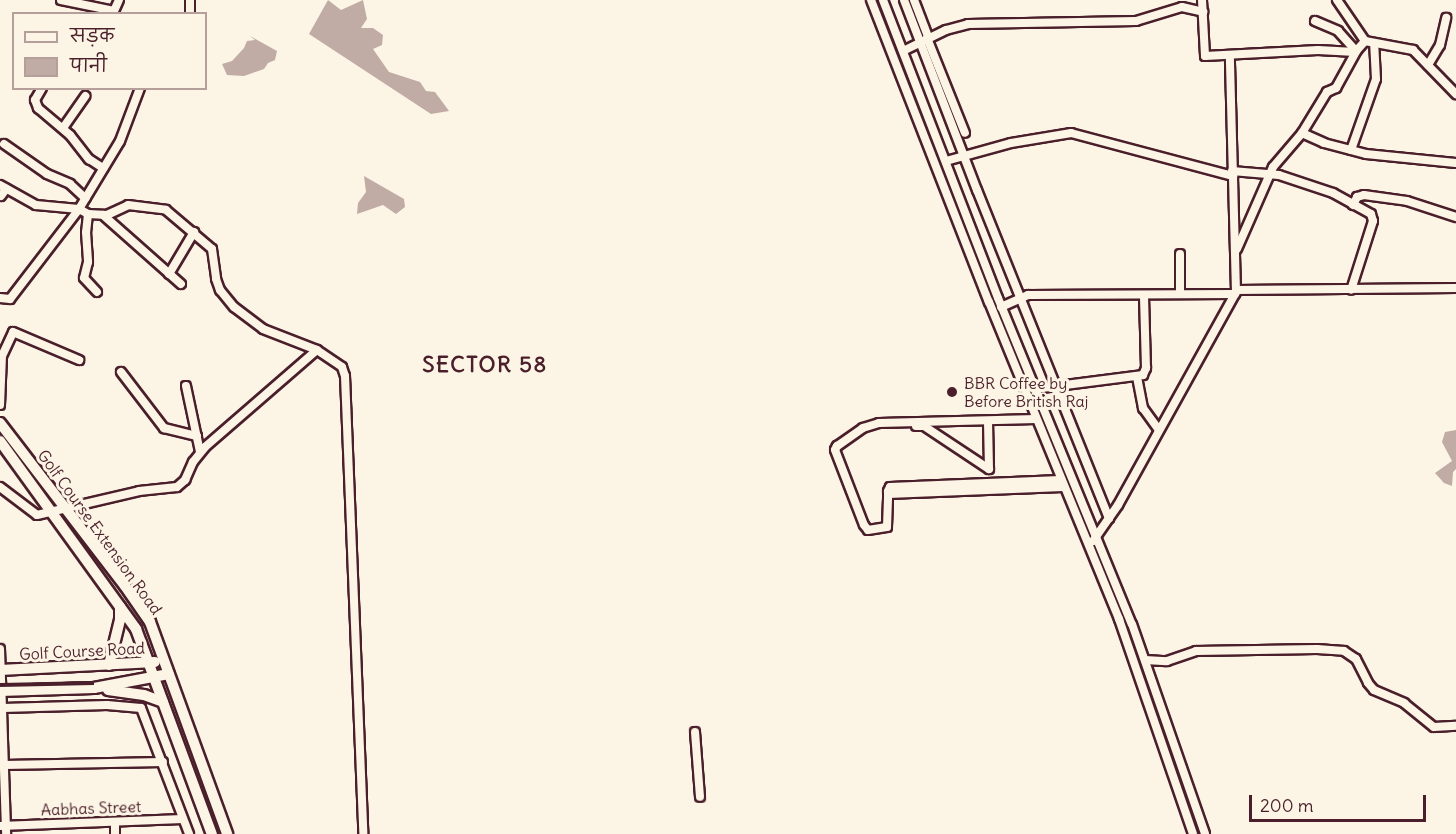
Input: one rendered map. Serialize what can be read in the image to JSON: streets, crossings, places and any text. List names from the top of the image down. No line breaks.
{"streets":{"main road":["Golf Course Extension Road","Golf Course Road"],"street":["Aabhas Street"]},"crossings":[["Golf Course Extension Road","Golf Course Road"]],"districts":["SECTOR 58"],"places":["BBR Coffee by Before British Raj"],"legend":["सड़क","पानी"],"scale_bar":"200 m"}
